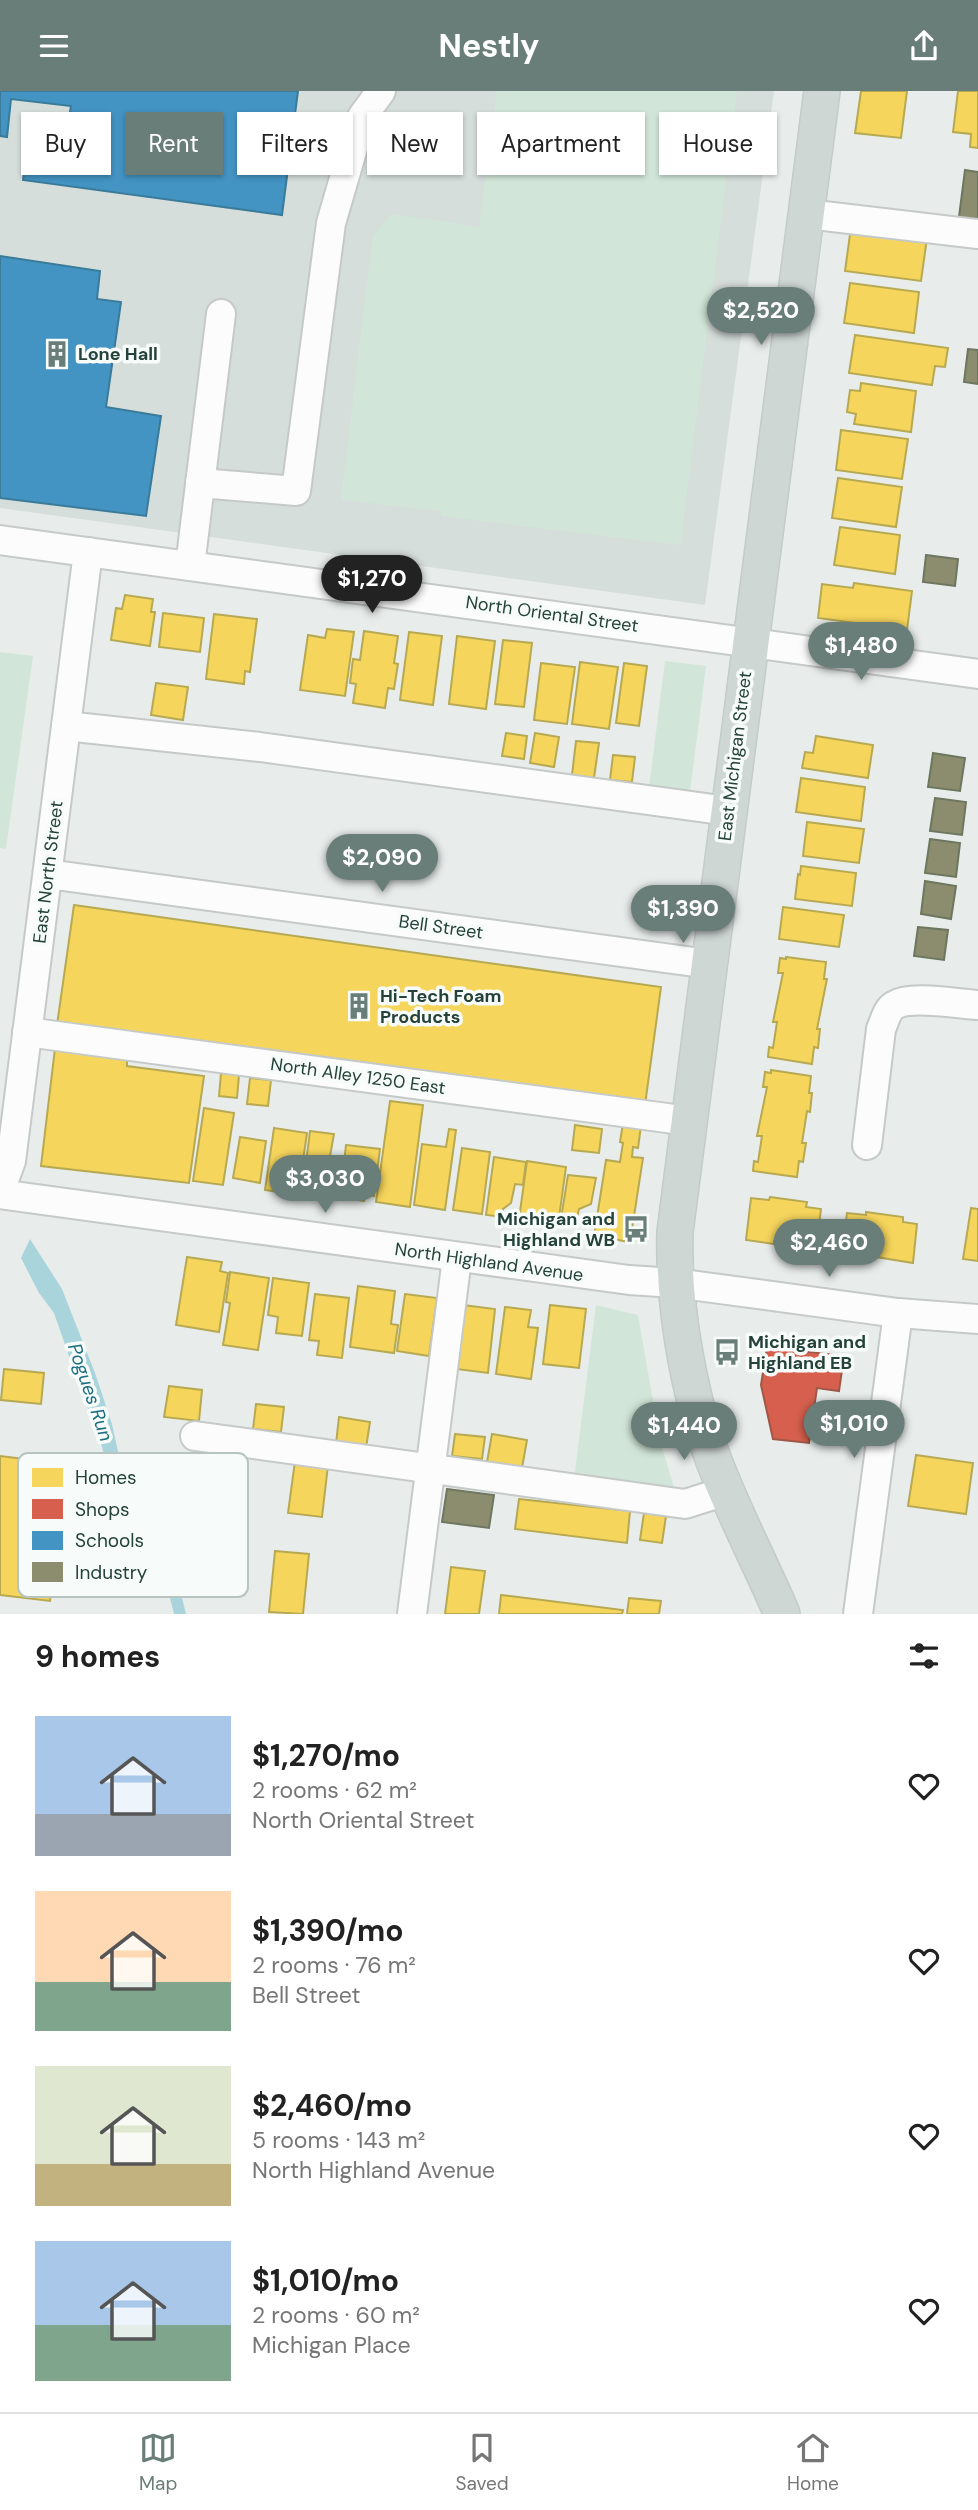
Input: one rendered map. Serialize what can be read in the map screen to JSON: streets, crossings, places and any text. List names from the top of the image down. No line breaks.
{"streets":{"main road":["East Michigan Street"],"street":["North Oriental Street","East North Street","Bell Street","North Alley 1250 East","North Highland Avenue"]},"crossings":[["North Oriental Street","East Michigan Street"],["North Oriental Street","East North Street"],["East Michigan Street","Bell Street"],["East Michigan Street","North Alley 1250 East"],["East Michigan Street","North Highland Avenue"],["East North Street","Bell Street"],["East North Street","North Alley 1250 East"],["East North Street","North Highland Avenue"]],"water":["Pogues Run"],"places":{"building":["Lone Hall","Hi-Tech Foam Products"],"bus stop":["Michigan and Highland WB","Michigan and Highland EB"]},"legend":["Homes","Shops","Schools","Industry"],"page":{"header":"Nestly","chip":["Buy","Rent","Filters","New","Apartment","House"],"price":["$2,520","$1,270","$1,480","$2,090","$1,390","$3,030","$2,460","$1,010","$1,440"],"heading":"9 homes","list":[{"name":"$1,270/mo","note":"2 rooms · 62 m² · North Oriental Street"},{"name":"$1,390/mo","note":"2 rooms · 76 m² · Bell Street"},{"name":"$2,460/mo","note":"5 rooms · 143 m² · North Highland Avenue"},{"name":"$1,010/mo","note":"2 rooms · 60 m² · Michigan Place"}],"tabs":["Map","Saved","Home"]}}
